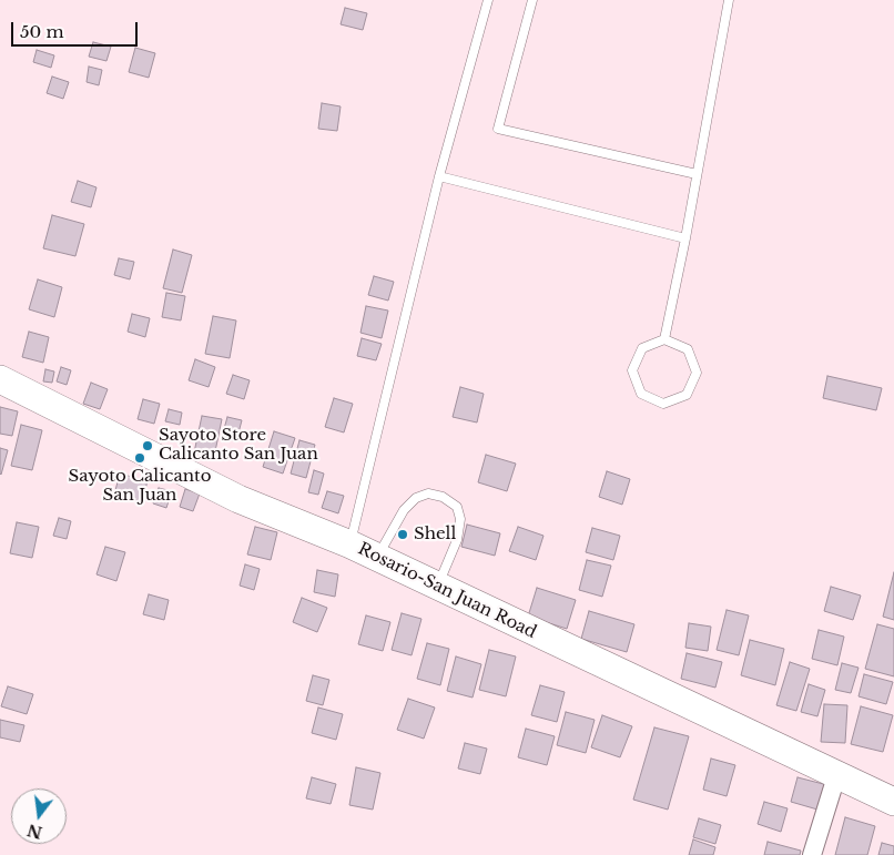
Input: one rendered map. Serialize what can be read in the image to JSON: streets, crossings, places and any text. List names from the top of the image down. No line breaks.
{"streets":{"main road":["Rosario-San Juan Road"]},"places":["Sayoto Store Calicanto San Juan","Sayoto Calicanto San Juan","Shell"],"scale_bar":"50 m","north":"bottom"}
